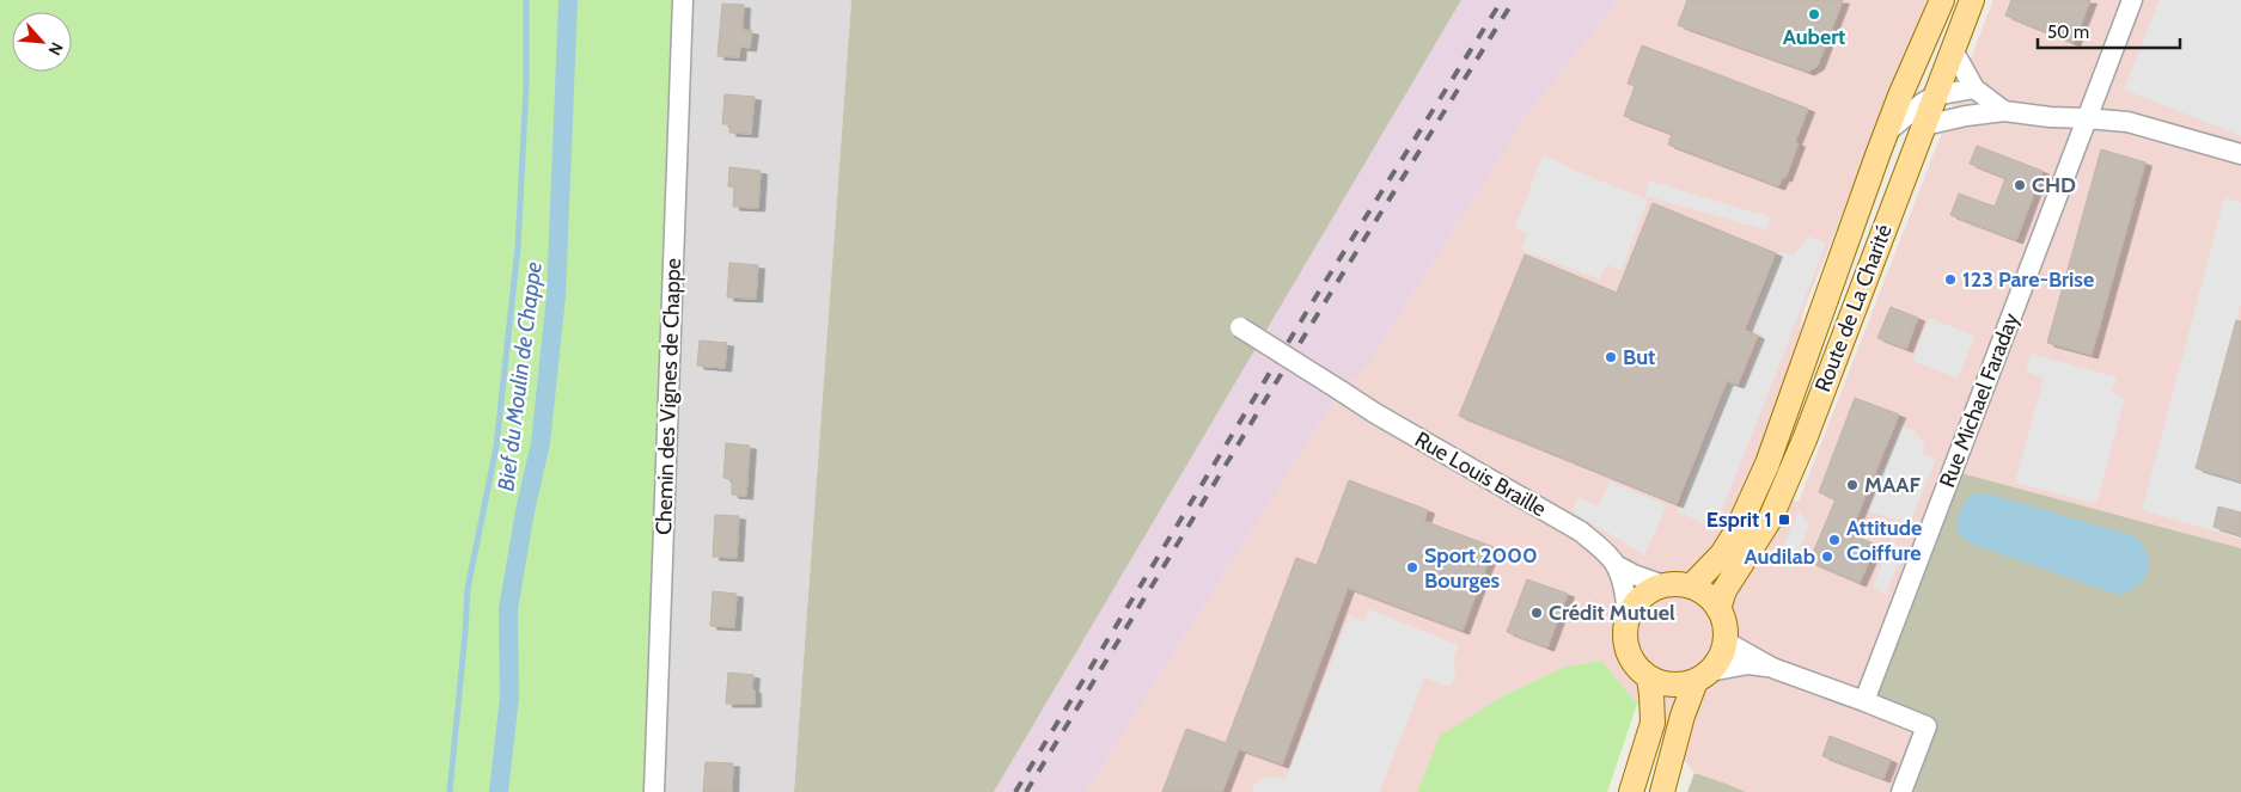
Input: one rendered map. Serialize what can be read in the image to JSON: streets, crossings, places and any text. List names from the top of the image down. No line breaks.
{"streets":{"main road":["Route de La Charité"],"street":["Chemin des Vignes de Chappe","Rue Michael Faraday","Rue Louis Braille"]},"crossings":[["Route de La Charité","Rue Louis Braille"]],"water":["Bief du Moulin de Chappe"],"places":{"other":["Aubert","CHD","123 Pare-Brise","But","MAAF","Attitude Coiffure","Audilab","Sport 2000 Bourges","Crédit Mutuel"],"transit":["Esprit 1"]},"scale_bar":"50 m","north":"bottom right"}
